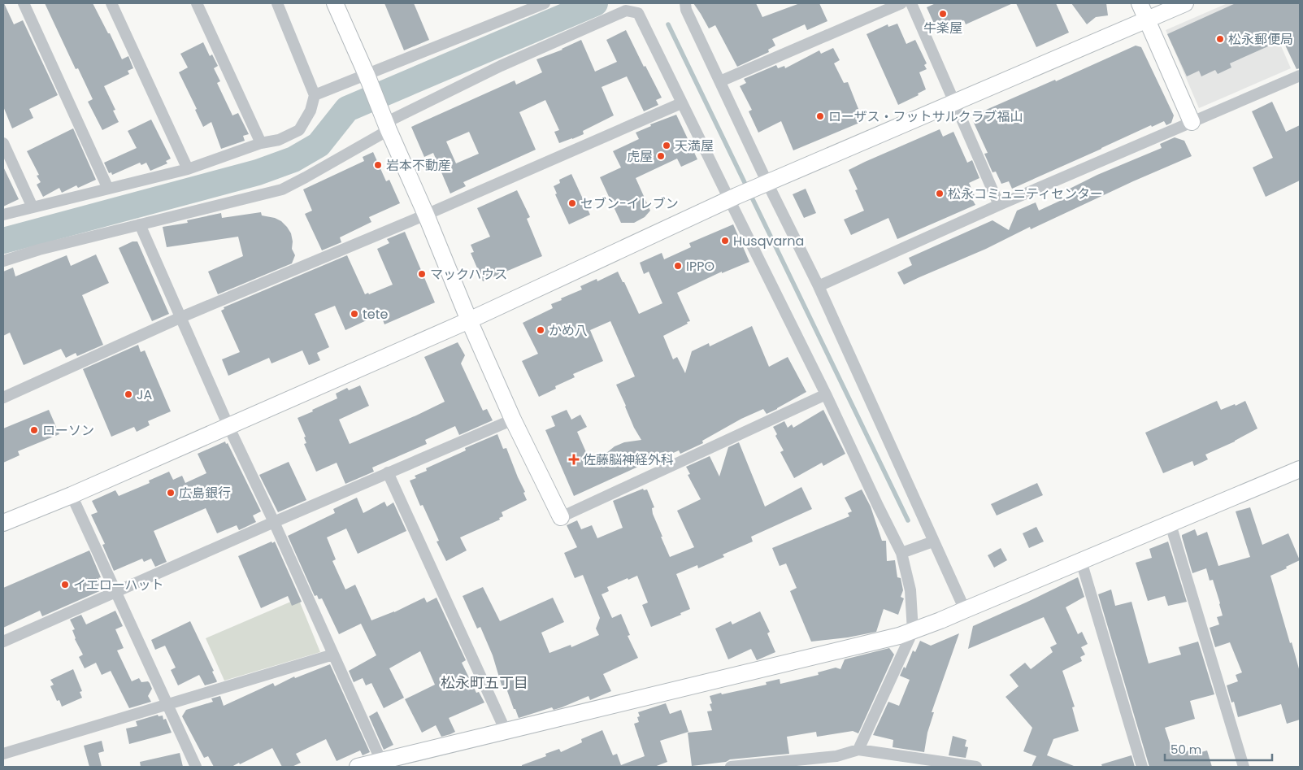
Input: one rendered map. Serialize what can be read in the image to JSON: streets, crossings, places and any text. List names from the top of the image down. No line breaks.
{"districts":["松永町五丁目"],"places":{"other":["牛楽屋","松永郵便局","ローザス・フットサルクラブ福山","天満屋","虎屋","岩本不動産","松永コミュニティセンター","セブン-イレブン","Husqvarna","IPPO","マックハウス","tete","かめ八","JA","ローソン","広島銀行","イエローハット"],"health":["佐藤脳神経外科"]},"scale_bar":"50 m"}
